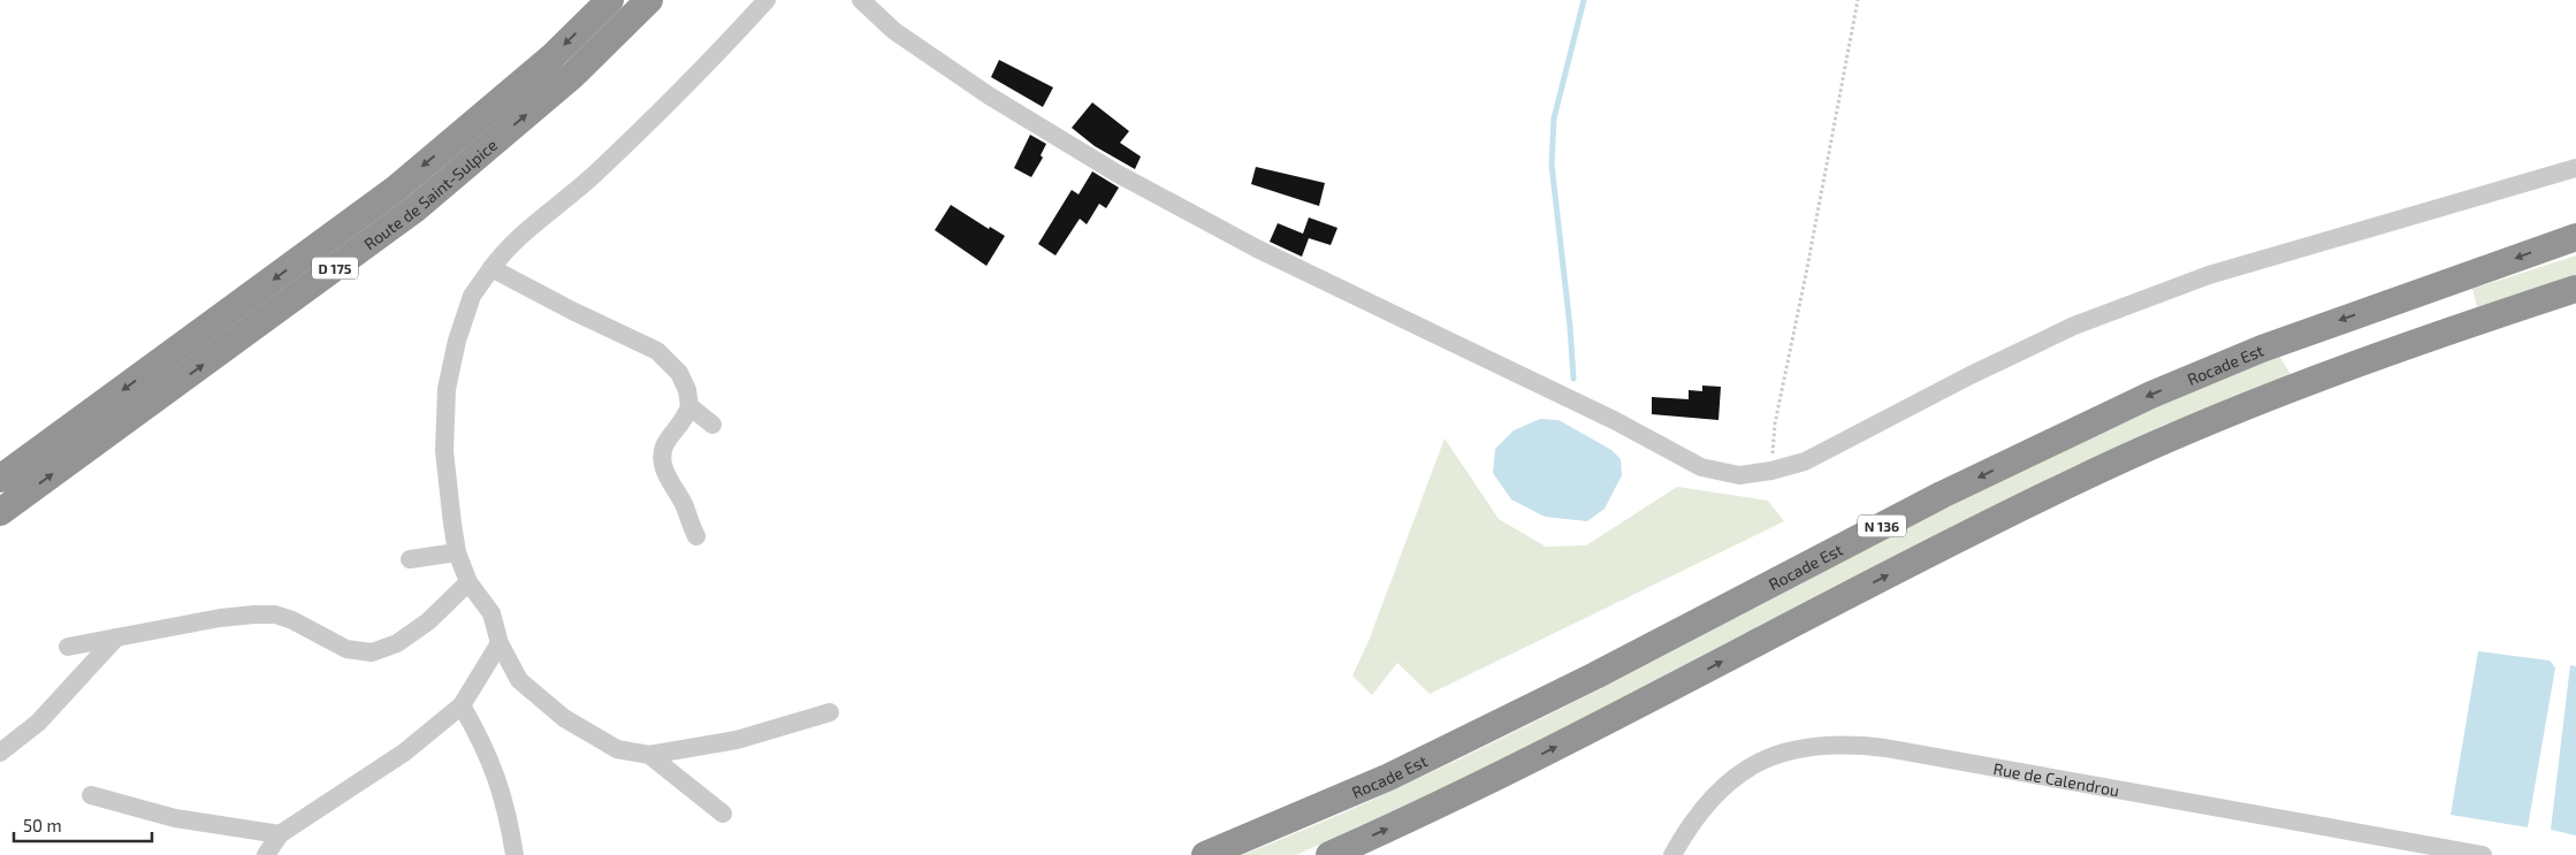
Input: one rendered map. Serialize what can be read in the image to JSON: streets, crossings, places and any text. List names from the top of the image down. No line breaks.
{"streets":{"highway":["Route de Saint-Sulpice","D 175","Rocade Est","N 136"],"street":["Rue de Calendrou"]},"scale_bar":"50 m"}
